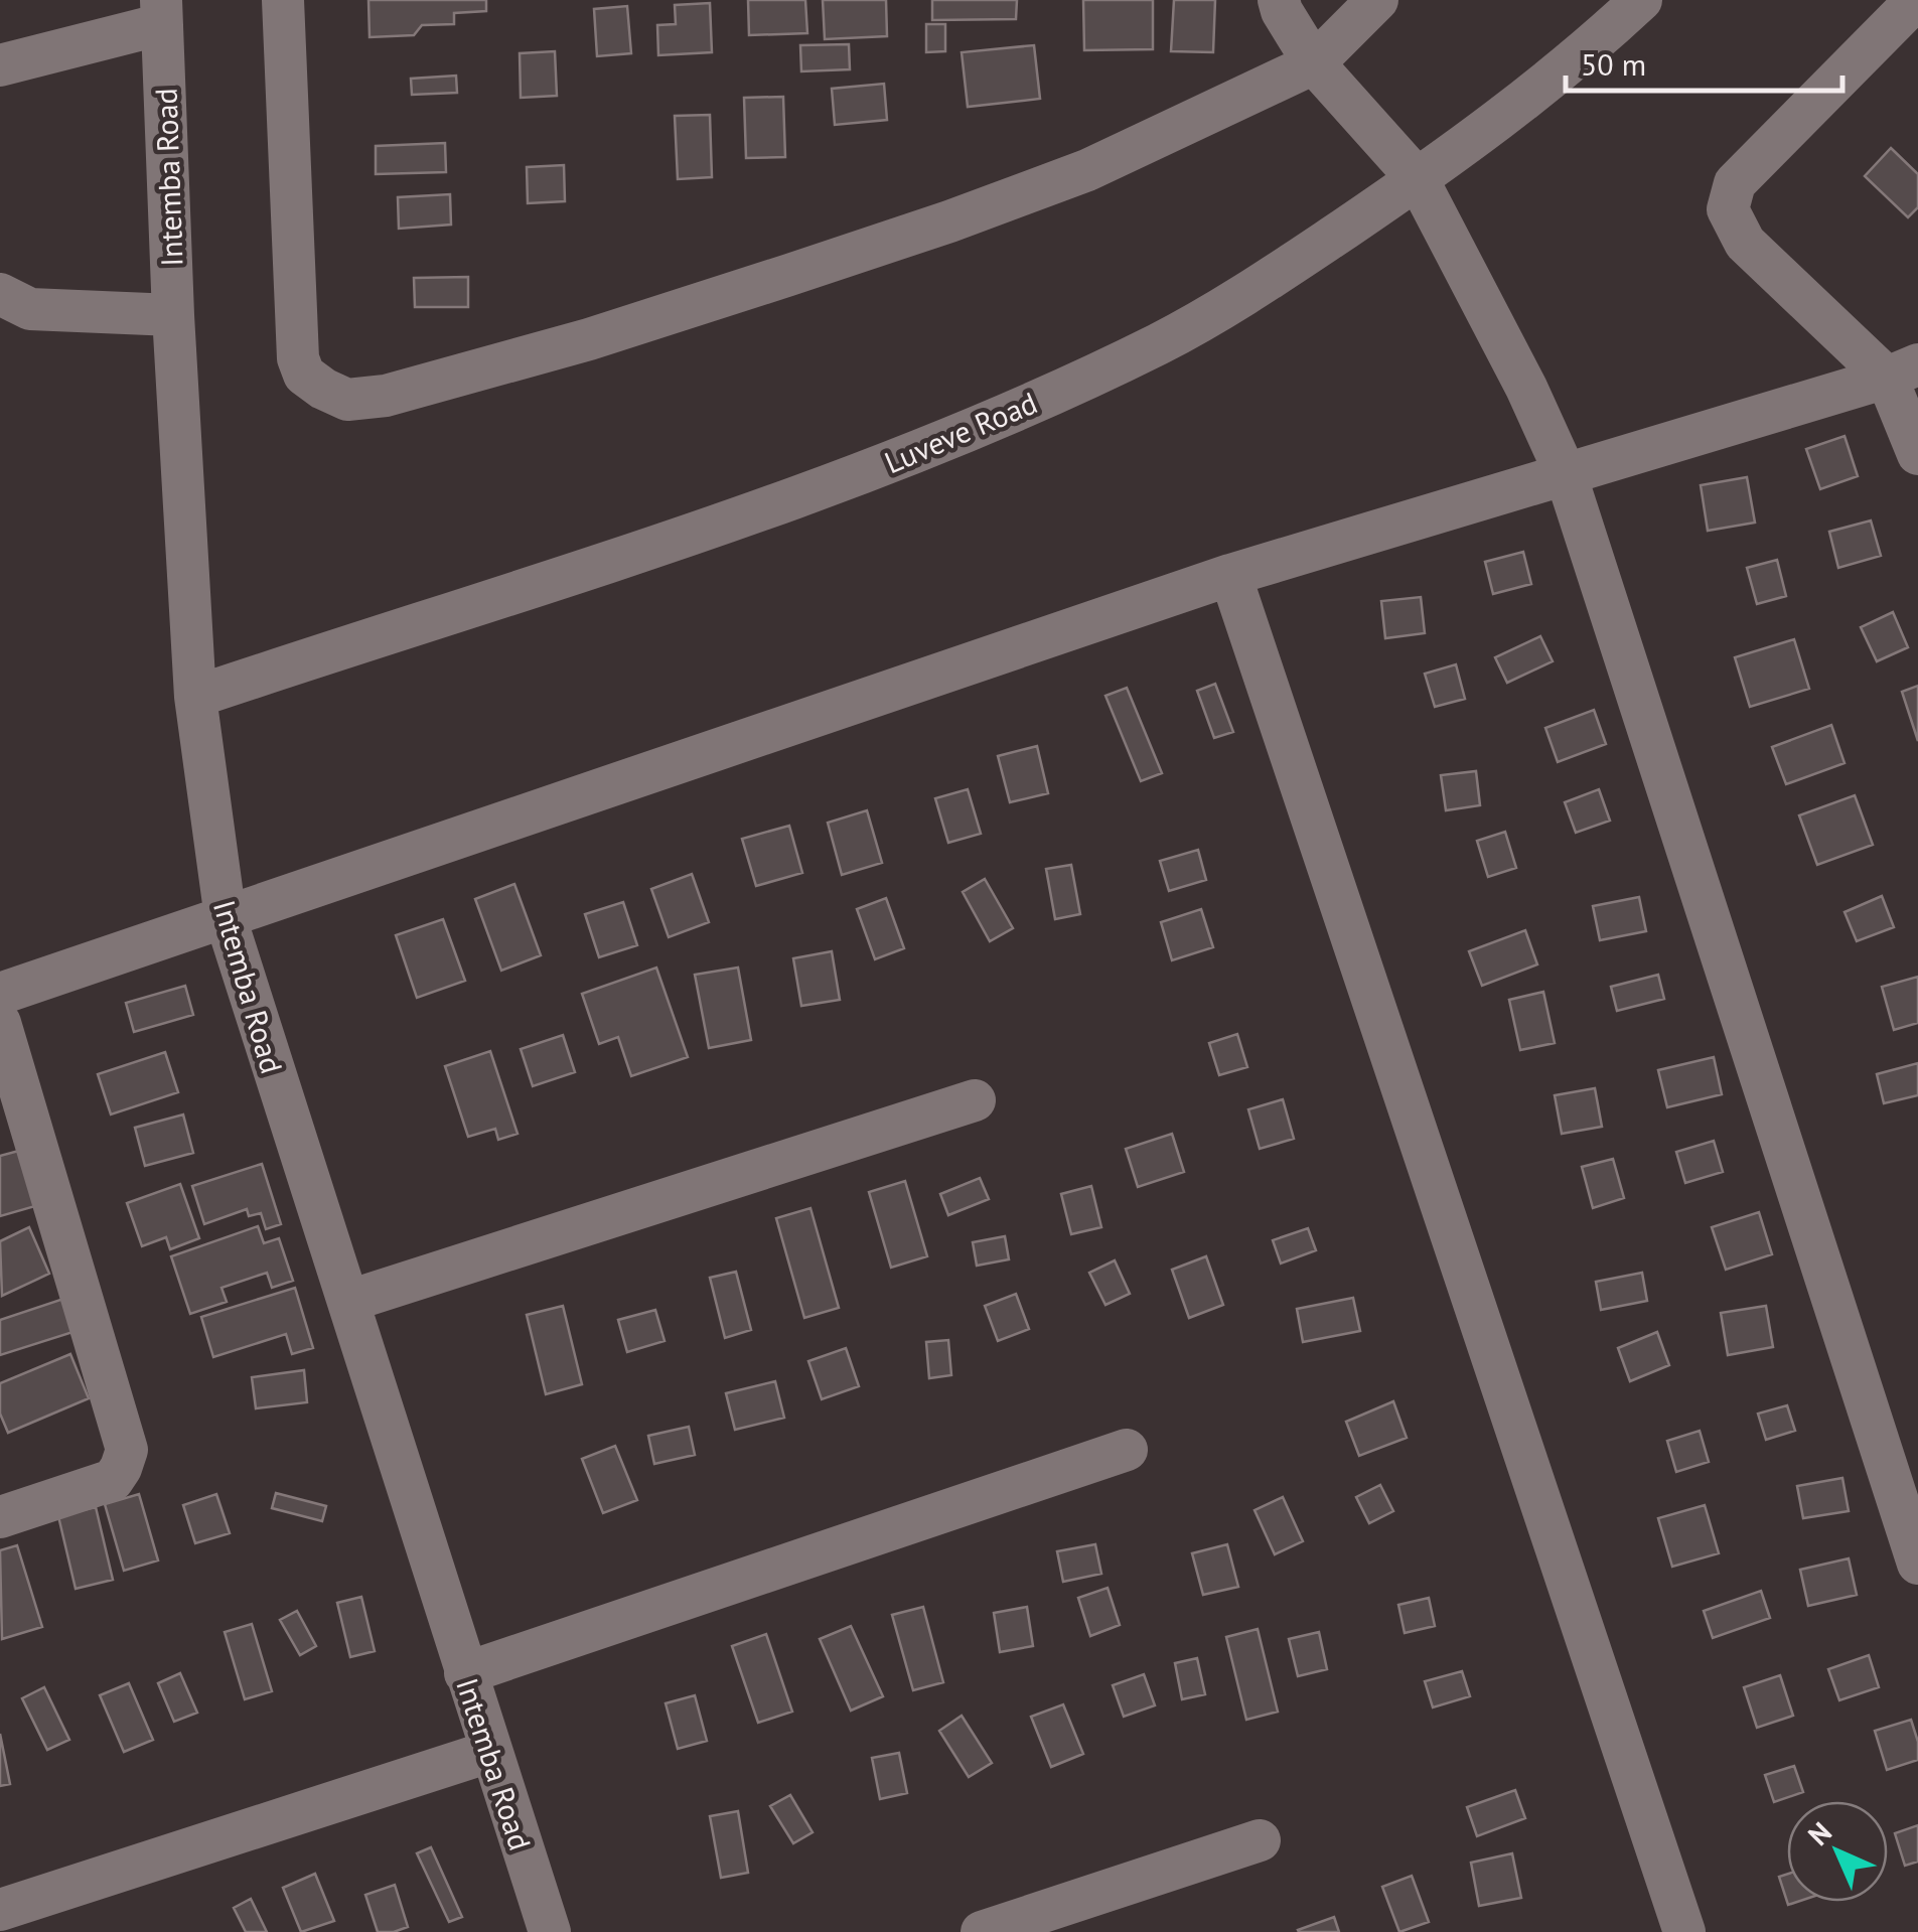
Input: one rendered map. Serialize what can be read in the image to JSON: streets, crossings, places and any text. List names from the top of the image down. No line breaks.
{"streets":{"street":["Intemba Road","Luveve Road"]},"crossings":[["Intemba Road","Luveve Road"]],"scale_bar":"50 m","north":"top left"}
